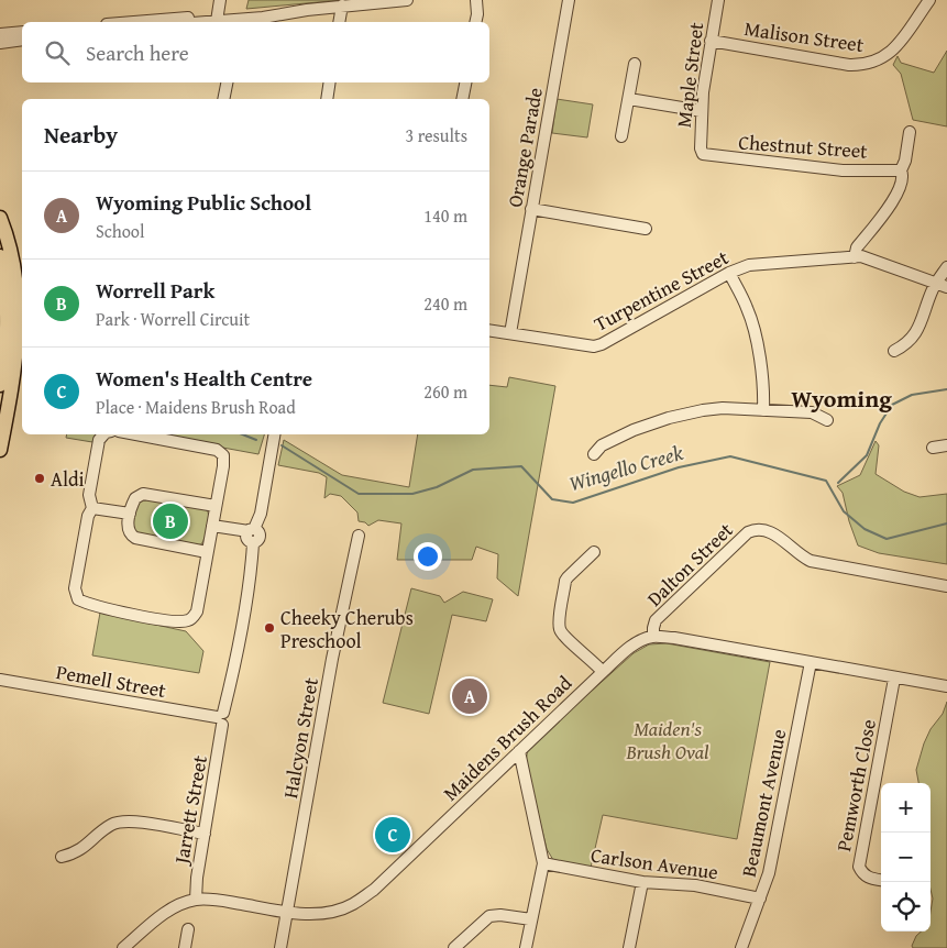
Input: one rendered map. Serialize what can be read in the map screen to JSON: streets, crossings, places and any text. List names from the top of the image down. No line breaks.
{"streets":{"street":["Malison Street","Maple Street","Chestnut Street","Orange Parade","Turpentine Street","Dalton Street","Pemell Street","Halcyon Street","Maidens Brush Road","Pemworth Close","Beaumont Avenue","Jarrett Street","Carlson Avenue"]},"crossings":[["Malison Street","Maple Street"],["Maple Street","Chestnut Street"],["Orange Parade","Turpentine Street"],["Dalton Street","Maidens Brush Road"],["Pemell Street","Jarrett Street"],["Halcyon Street","Maidens Brush Road"],["Maidens Brush Road","Jarrett Street"],["Beaumont Avenue","Carlson Avenue"]],"districts":["Wyoming"],"water":["Wingello Creek"],"parks":["Maiden's Brush Oval"],"places":["Aldi","Cheeky Cherubs Preschool"],"page":{"search":"Search here","heading":["Nearby","3 results"],"list":[{"mark":"A","name":"Wyoming Public School","note":"School","value":"140 m"},{"mark":"B","name":"Worrell Park","note":"Park · Worrell Circuit","value":"240 m"},{"mark":"C","name":"Women's Health Centre","note":"Place · Maidens Brush Road","value":"260 m"}],"pins":["B","A","C"],"map_buttons":["+","−"]}}
